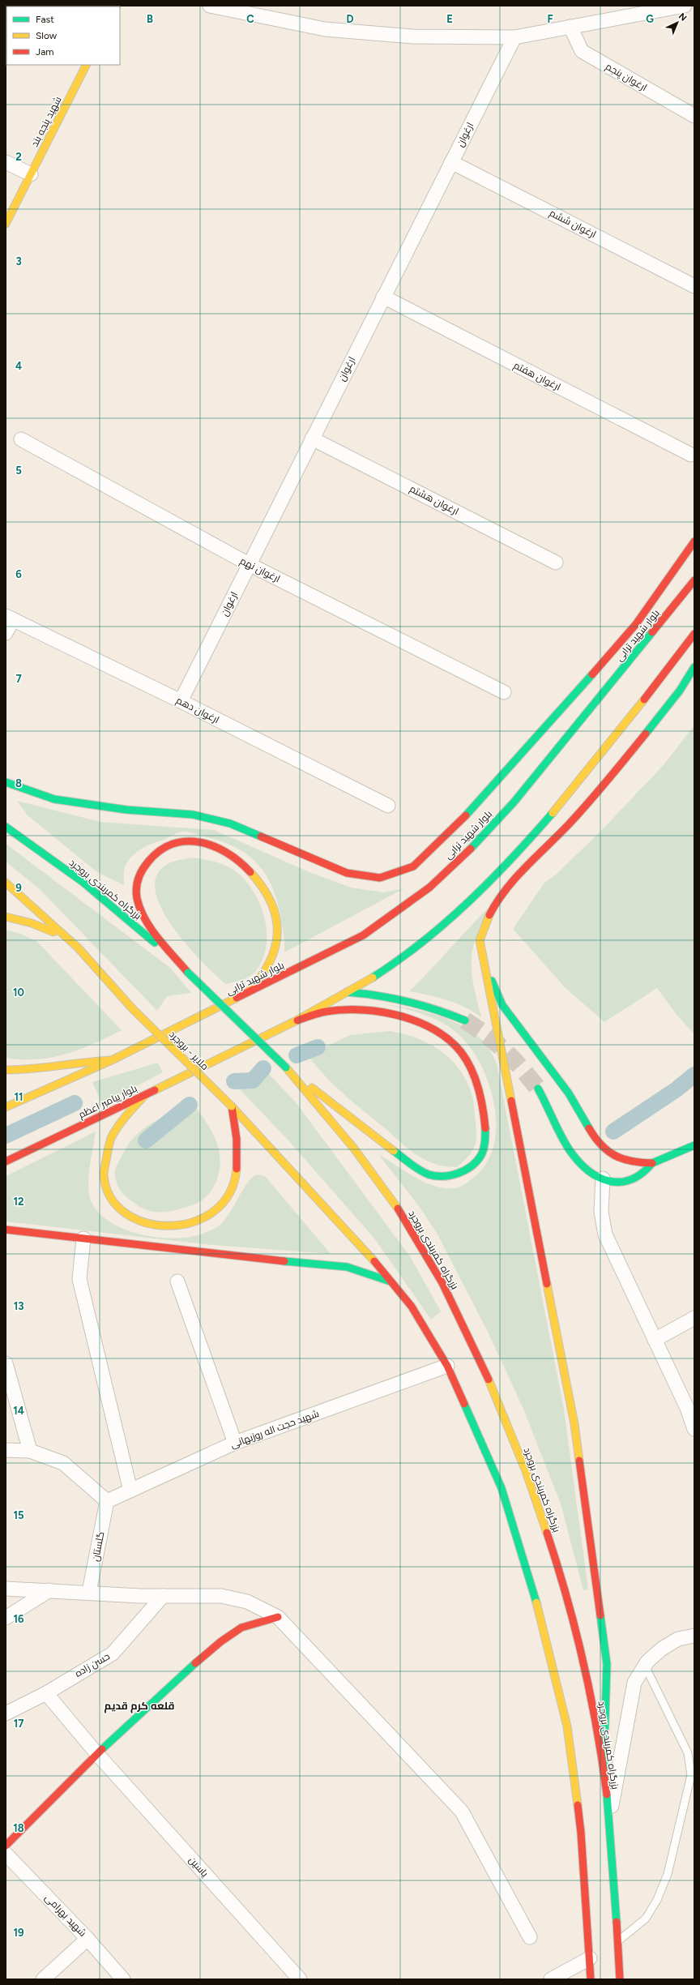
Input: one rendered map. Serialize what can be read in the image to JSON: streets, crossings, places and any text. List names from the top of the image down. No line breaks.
{"streets":{"main road":["شهید پنجه بند","بلوار شهید ترابی","بزرگراه کمربندی بروجرد","ملایر - بروجرد","بلوار پیامبر اعظم"],"street":["ارغوان پنجم","ارغوان","ارغوان ششم","ارغوان هفتم","ارغوان هشتم","ارغوان نهم","ارغوان دهم","شهید حجت اله روزبهانی","گلستان","حسن زاده","یاسین","شهید بهرامی"]},"crossings":[["ارغوان","ارغوان ششم"],["ارغوان","ارغوان هفتم"],["ارغوان","ارغوان هشتم"],["ارغوان","ارغوان نهم"],["ارغوان","ارغوان دهم"],["شهید حجت اله روزبهانی","گلستان"],["حسن زاده","یاسین"]],"districts":["قلعه کرم قدیم"],"legend":["Fast","Slow","Jam"],"north":"top right","grid":{"columns":["B","C","D","E","F","G"],"rows":["2","3","4","5","6","7","8","9","10","11","12","13","14","15","16","17","18","19"]}}
